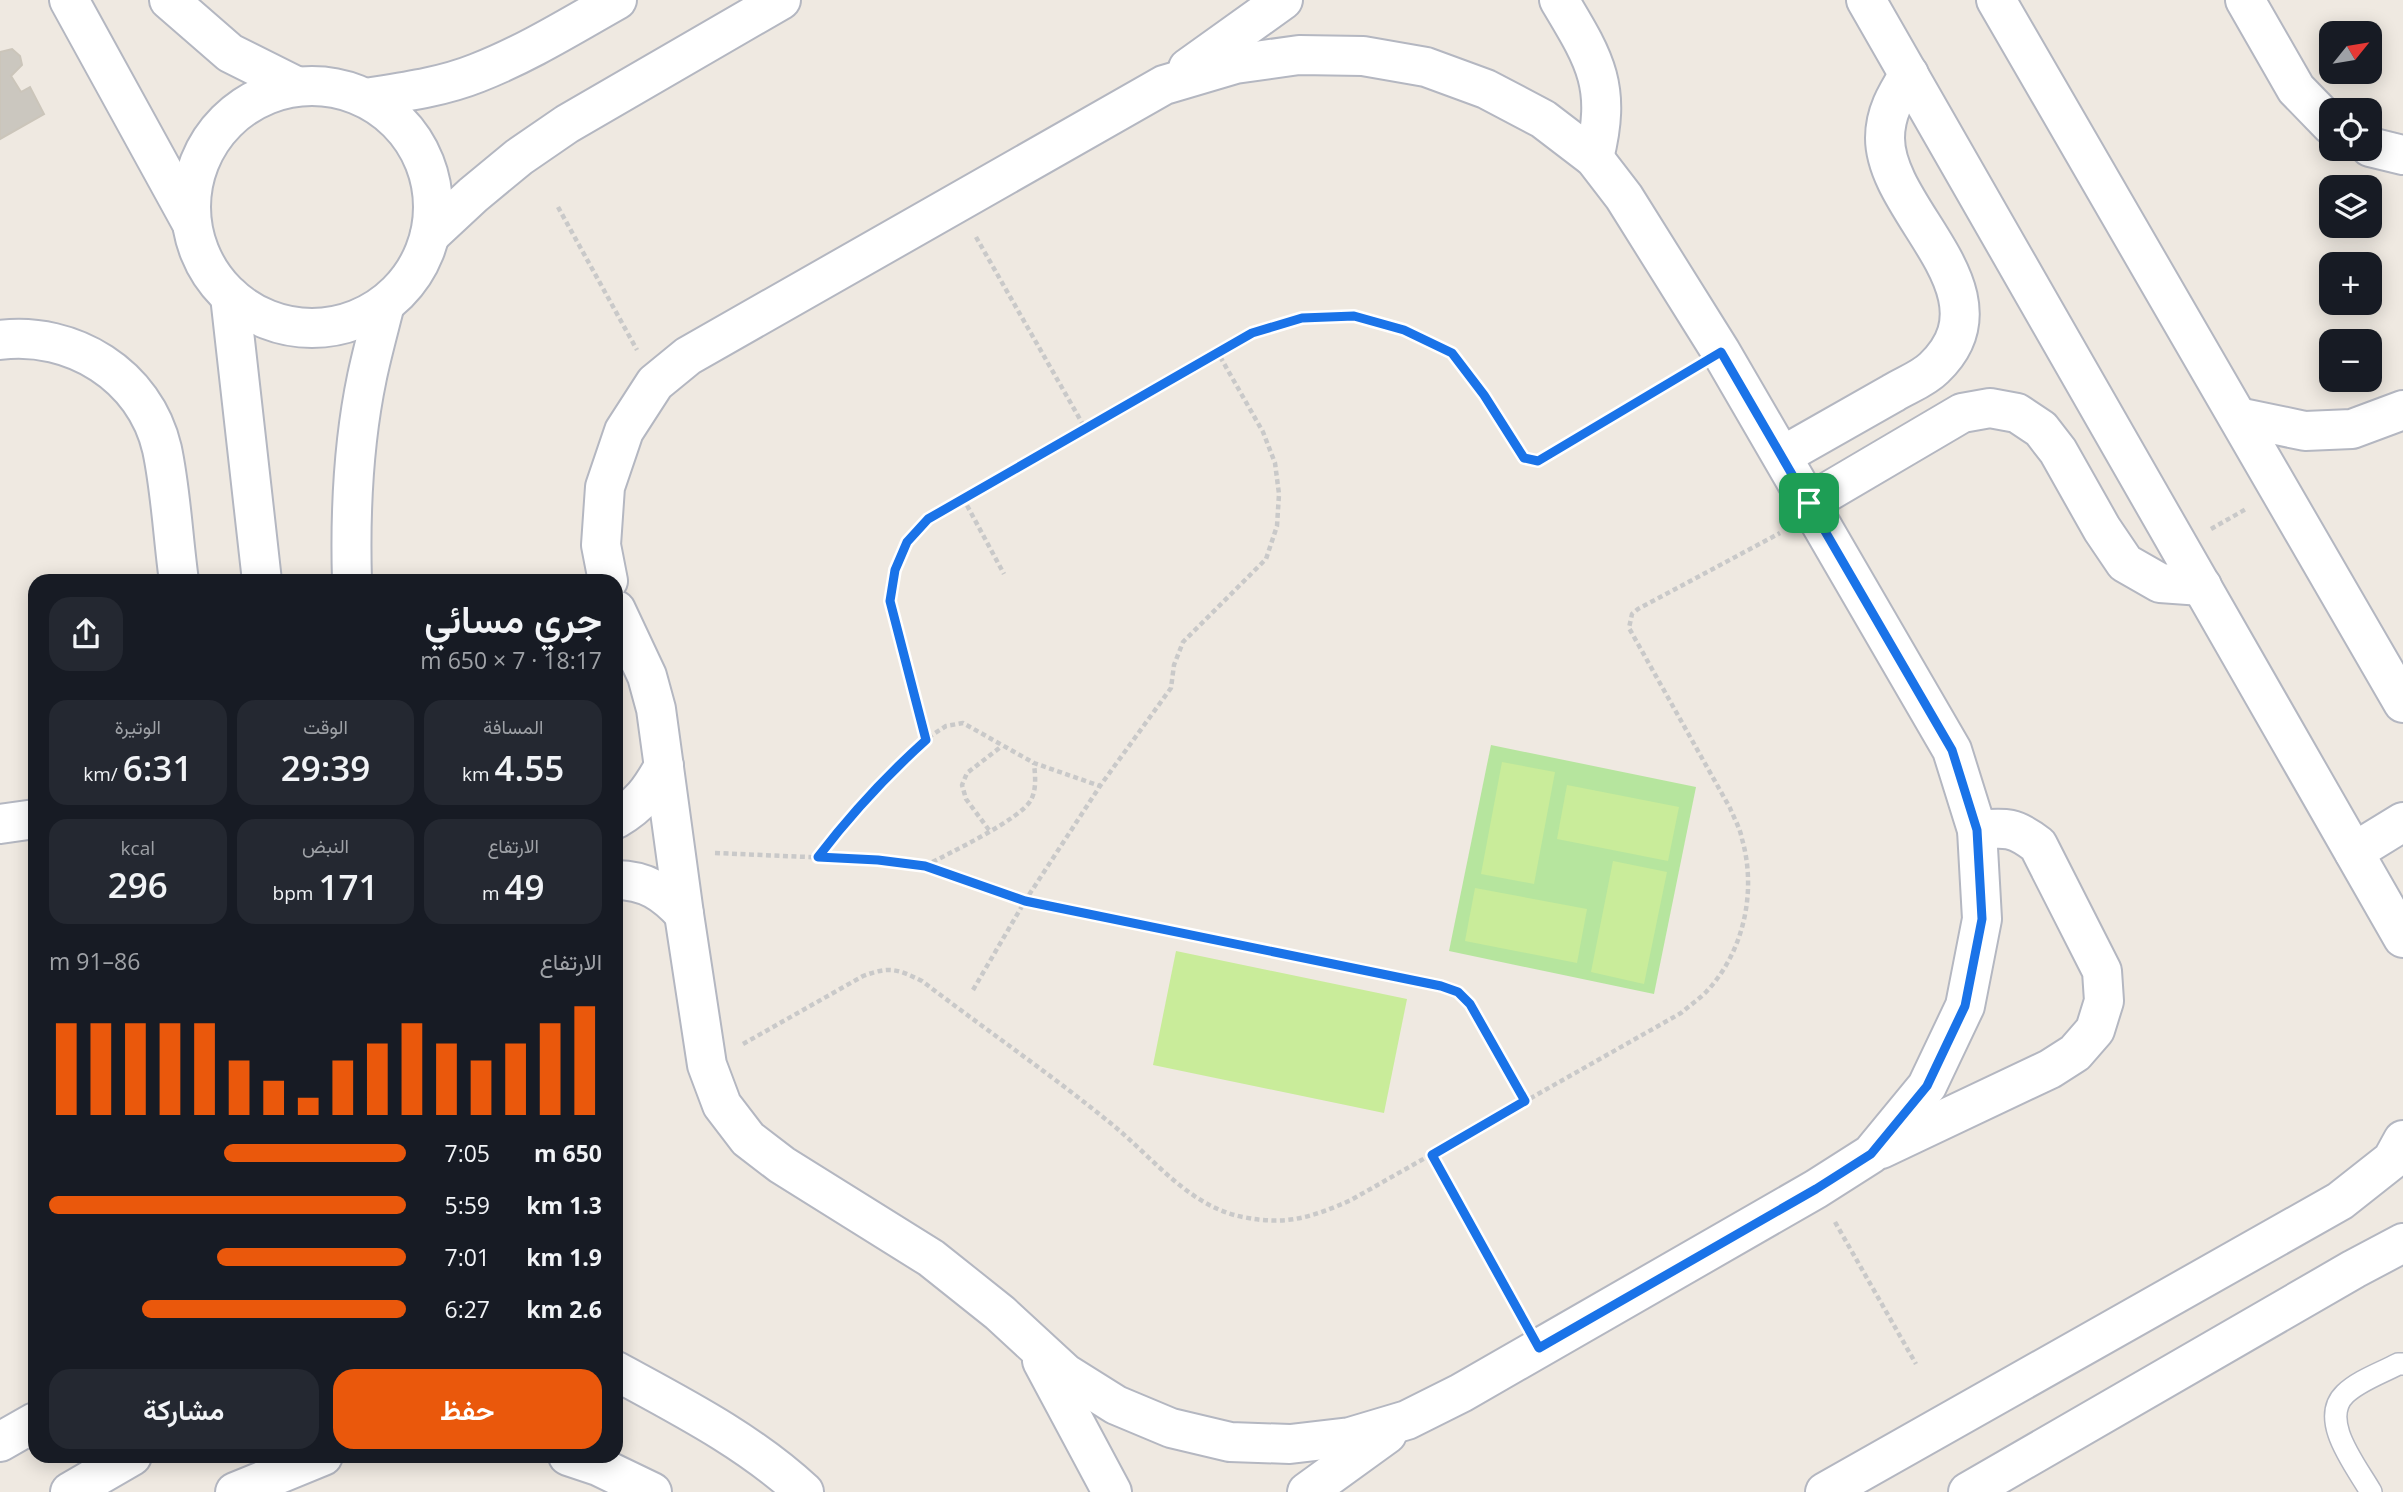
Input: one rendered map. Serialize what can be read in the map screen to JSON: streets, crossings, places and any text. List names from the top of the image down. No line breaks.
{"north":"top right","page":{"map_buttons":["+","−"],"heading":["جري مسائي","18:17 · 7 × 650 m"],"stats":[["المسافة","4.55 km"],["الوقت","29:39"],["الوتيرة","6:31 /km"],["الارتفاع","49 m"],["النبض","171 bpm"],["kcal","296"]],"chart":["الارتفاع","86–91 m"],"list":[{"name":"650 m","note":"7:05"},{"name":"1.3 km","note":"5:59"},{"name":"1.9 km","note":"7:01"},{"name":"2.6 km","note":"6:27"}],"buttons":["حفظ","مشاركة"]}}
